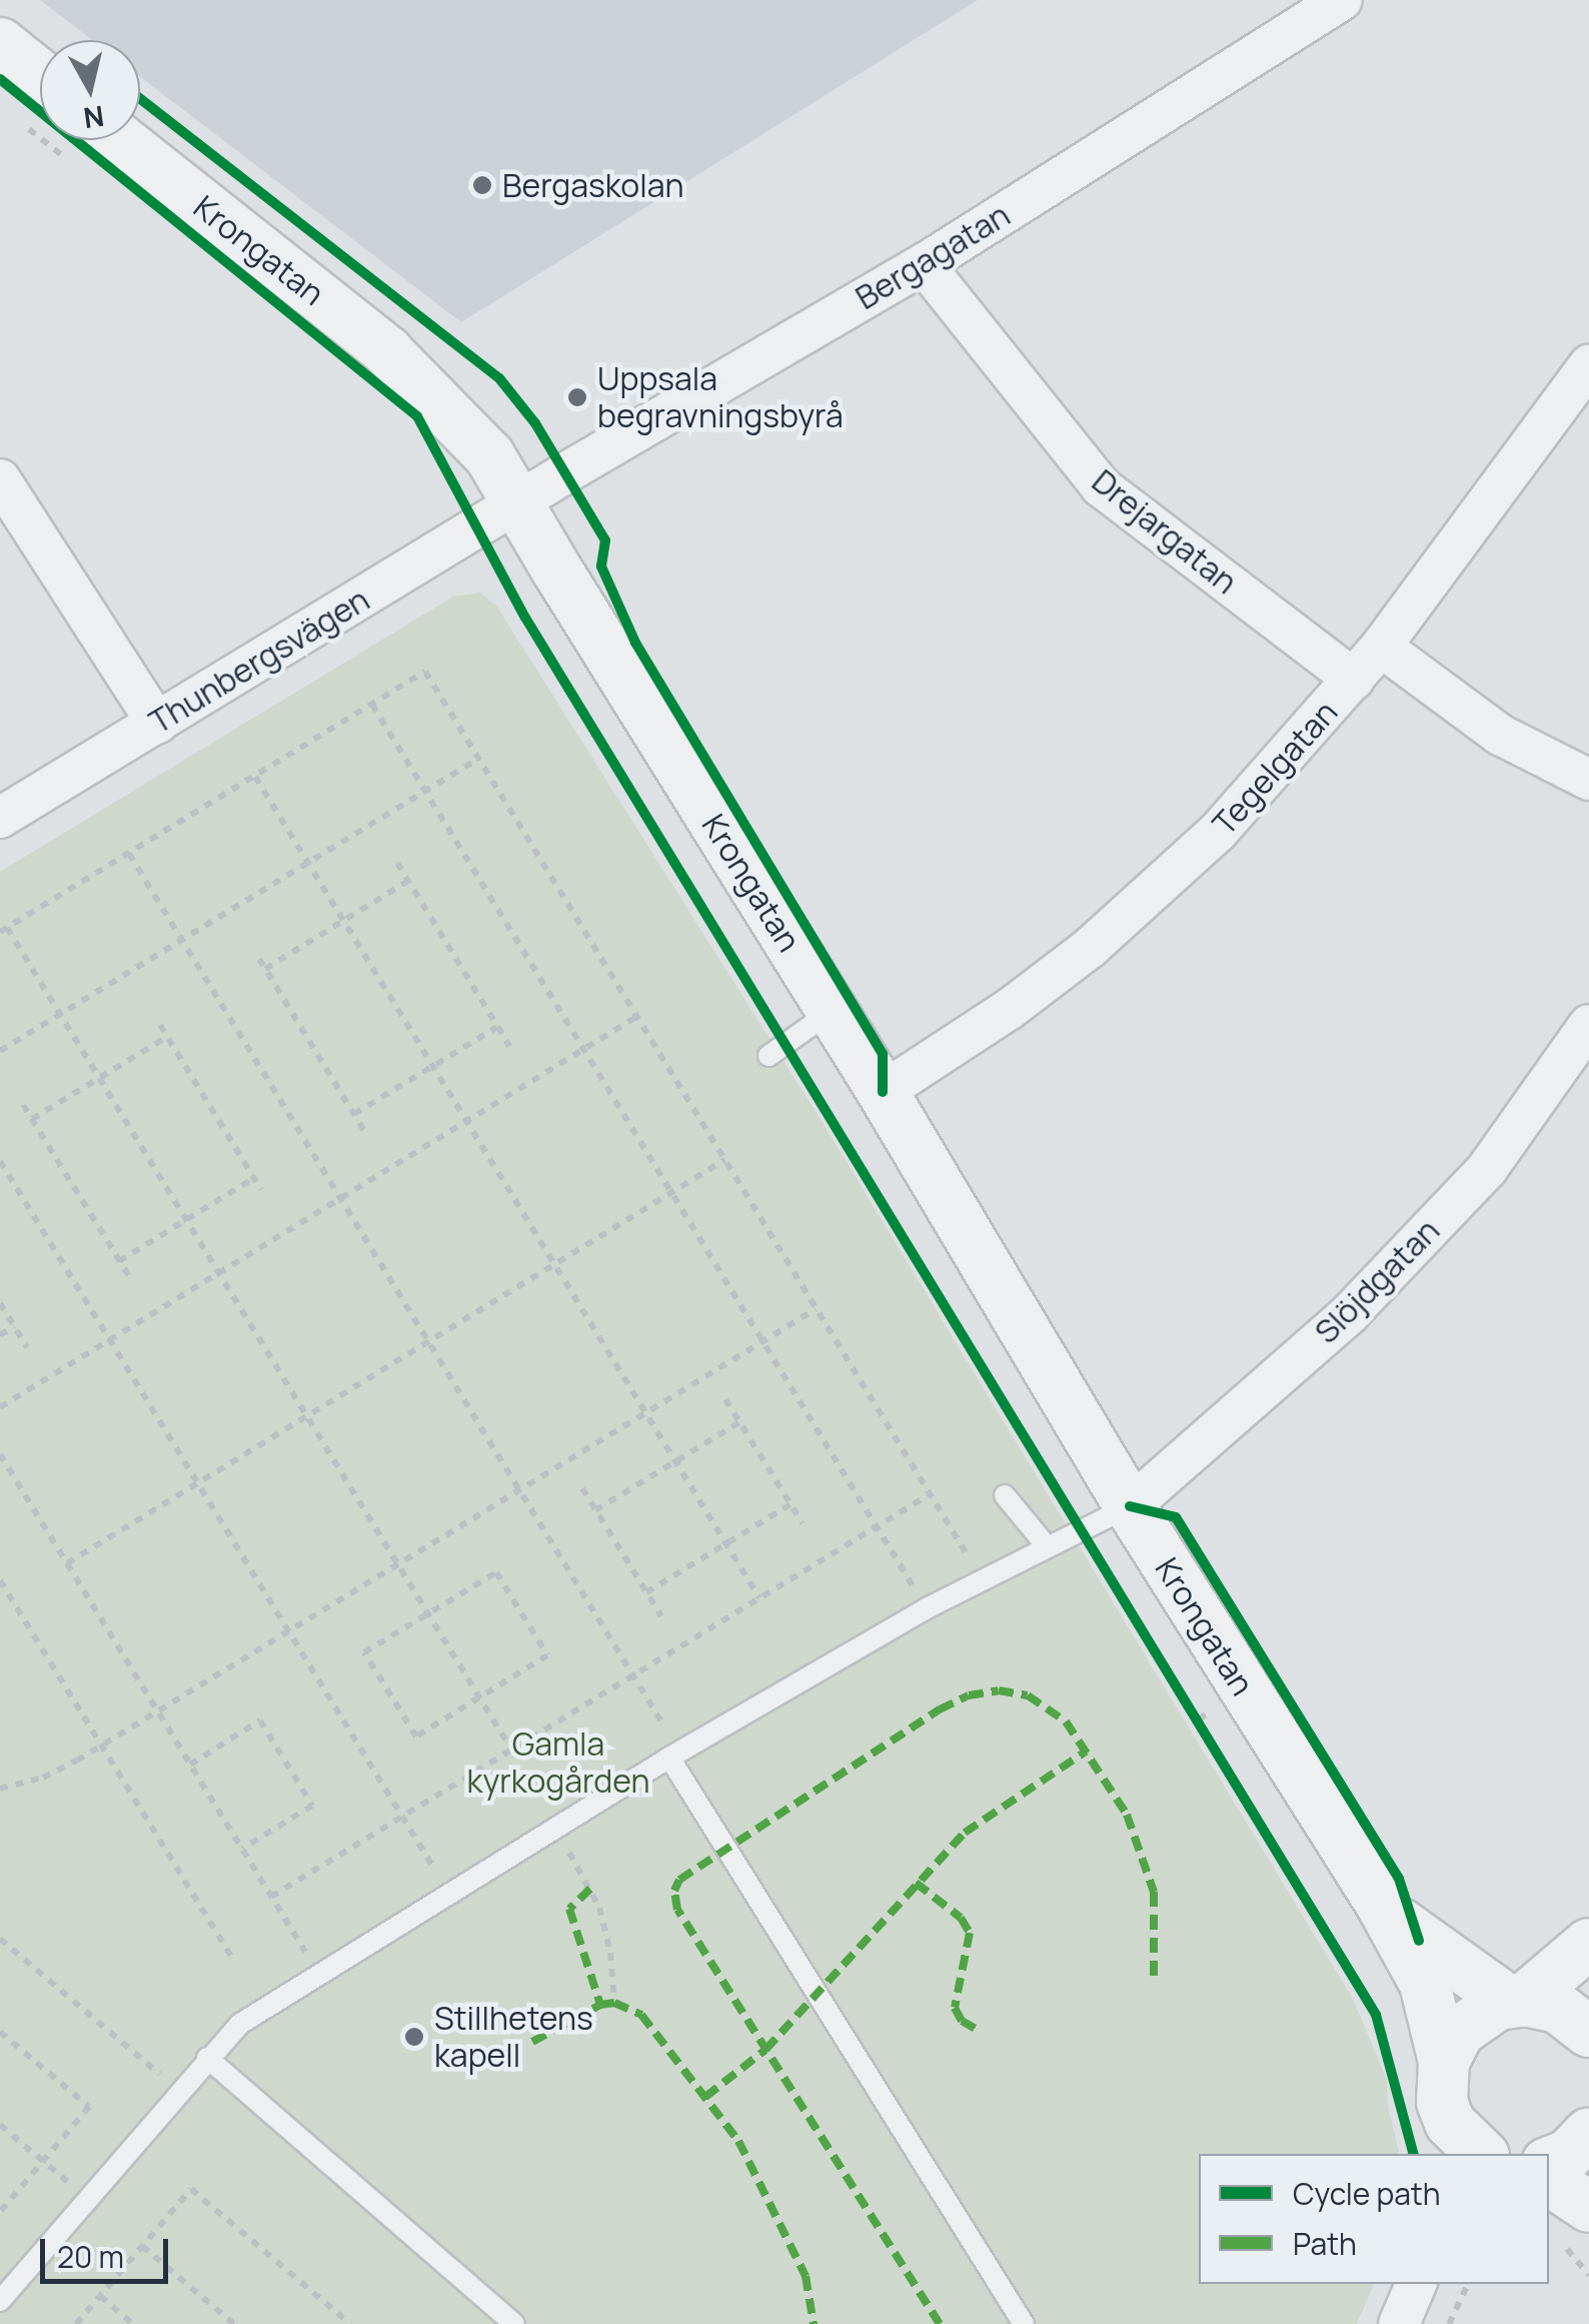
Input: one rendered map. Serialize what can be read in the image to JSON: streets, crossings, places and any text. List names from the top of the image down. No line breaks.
{"streets":{"street":["Krongatan","Bergagatan","Drejargatan","Thunbergsvägen","Tegelgatan","Slöjdgatan"]},"crossings":[["Krongatan","Bergagatan"],["Krongatan","Thunbergsvägen"],["Krongatan","Tegelgatan"],["Krongatan","Slöjdgatan"],["Bergagatan","Drejargatan"],["Bergagatan","Thunbergsvägen"],["Drejargatan","Tegelgatan"]],"parks":["Gamla kyrkogården"],"places":["Bergaskolan","Uppsala begravningsbyrå","Stillhetens kapell"],"legend":["Cycle path","Path"],"scale_bar":"20 m","north":"bottom"}
